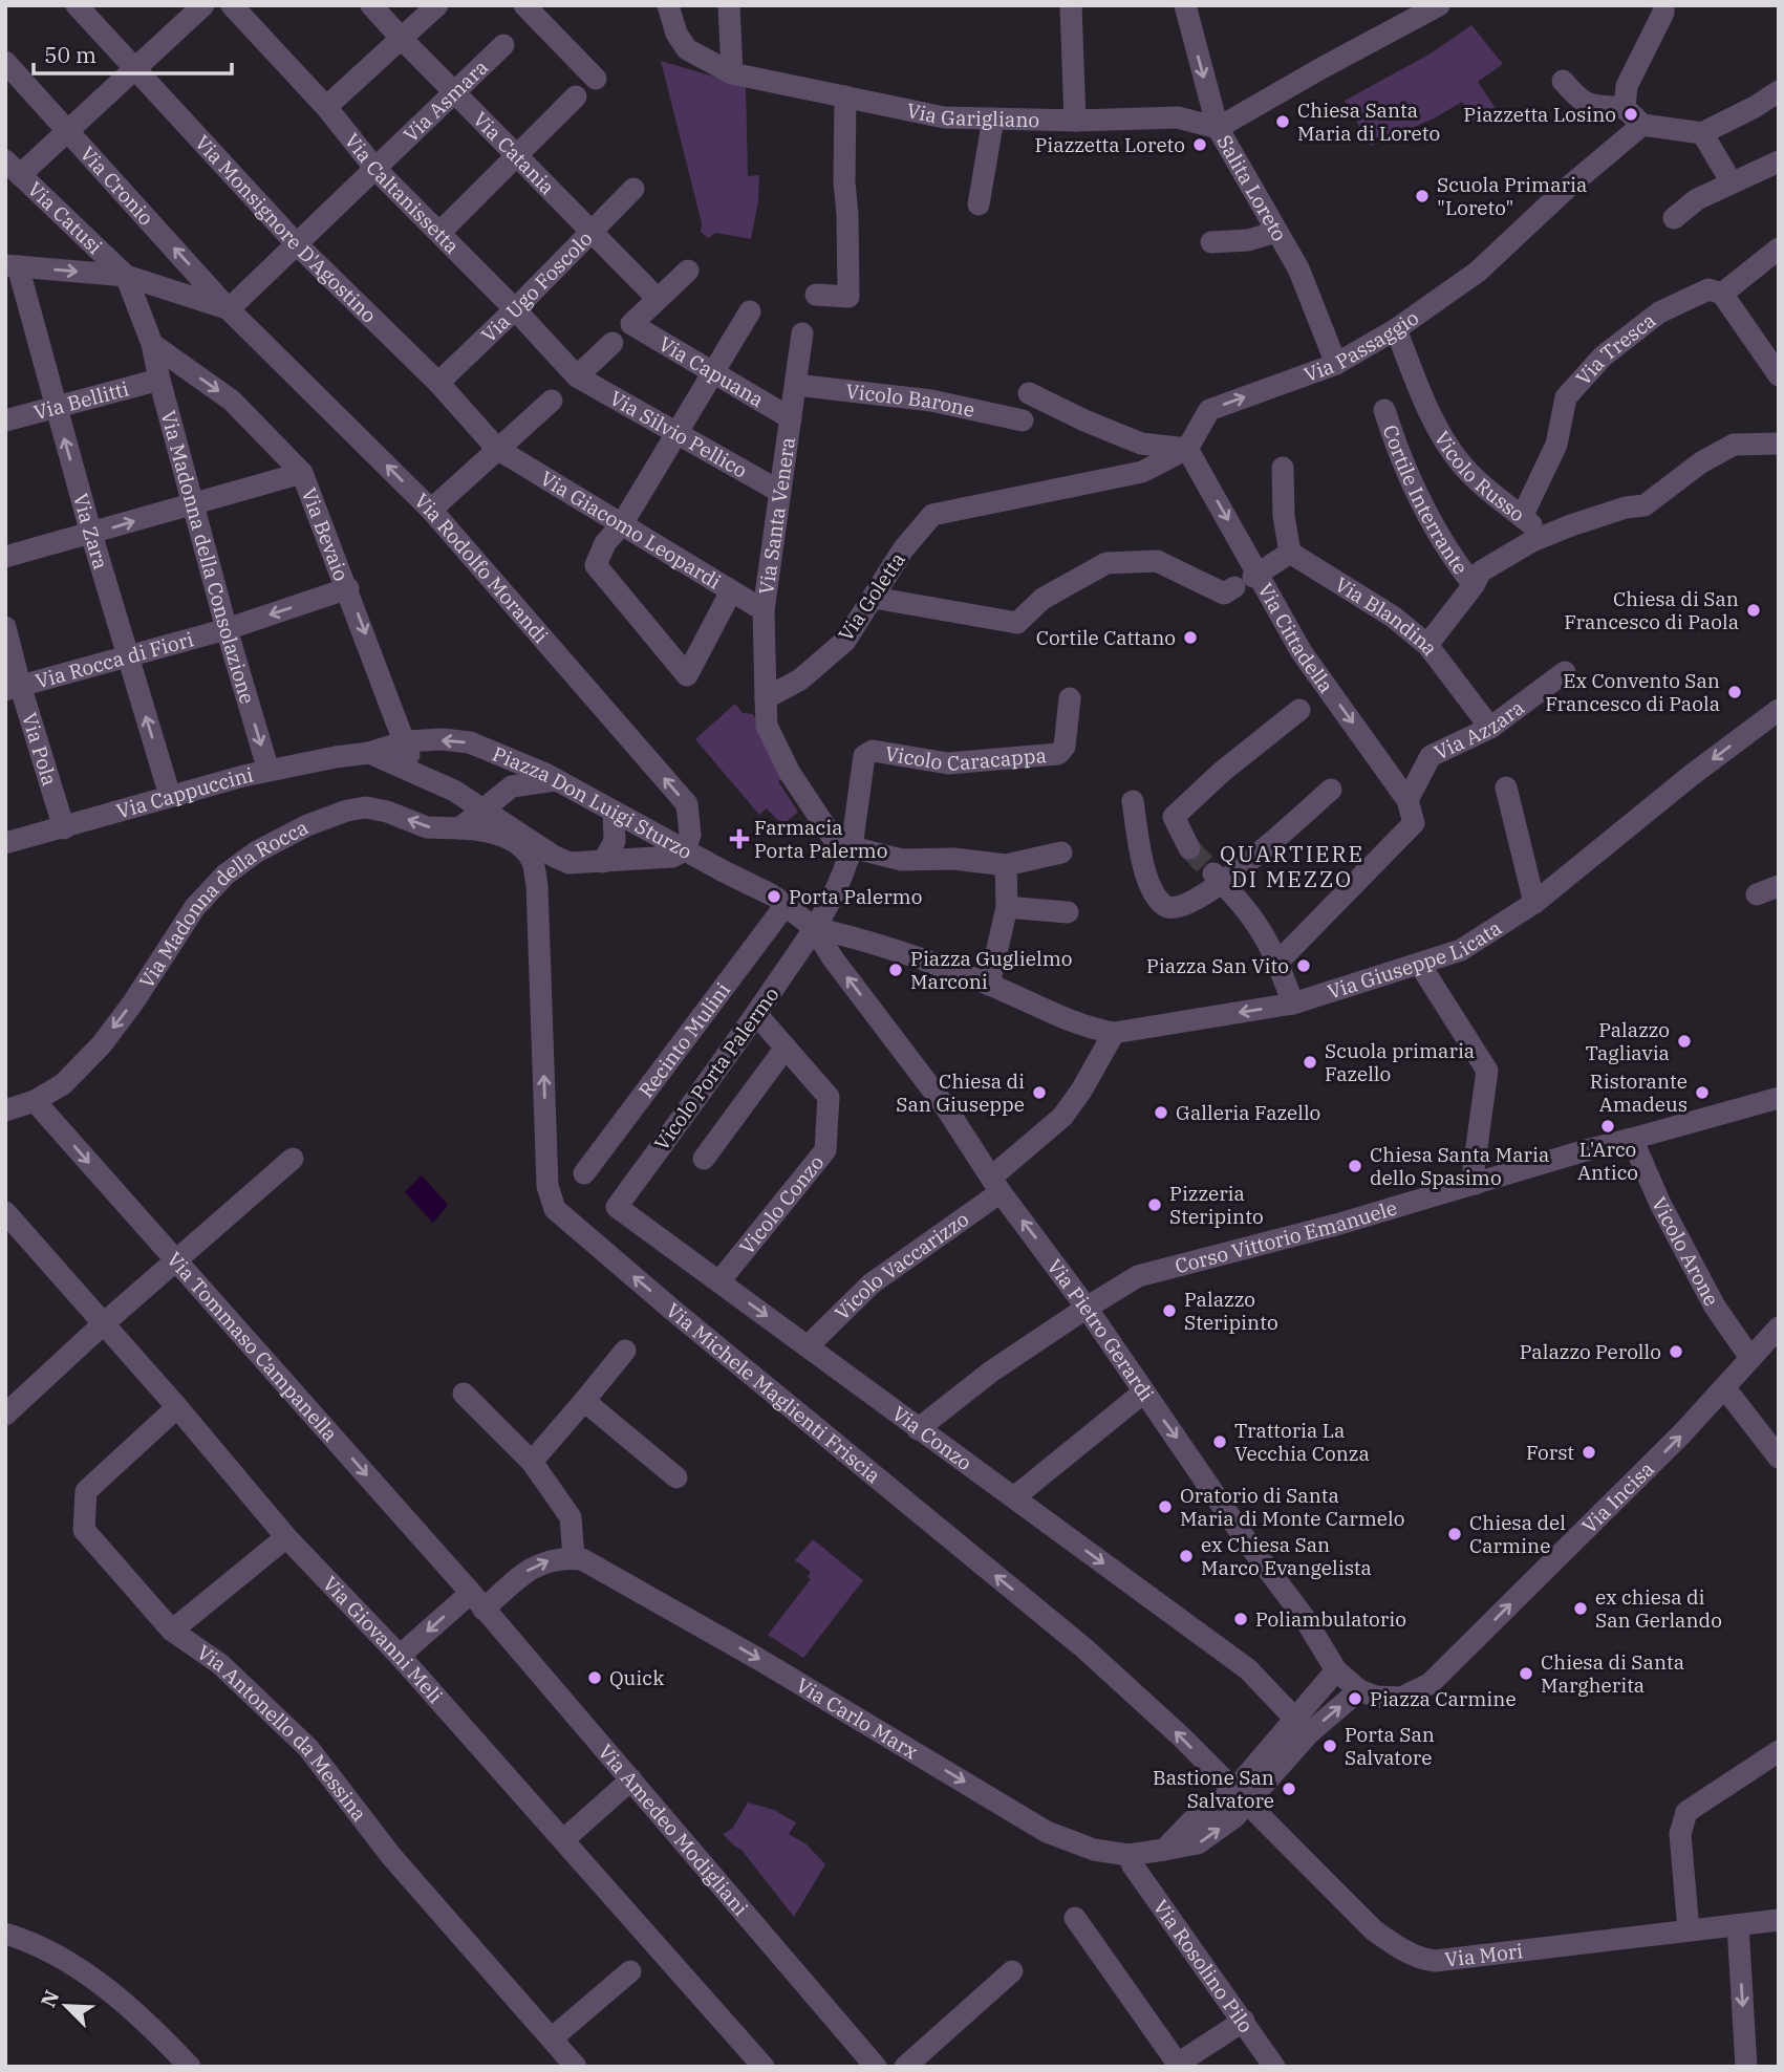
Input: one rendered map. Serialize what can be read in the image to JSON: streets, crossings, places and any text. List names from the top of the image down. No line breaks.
{"streets":{"street":["Via Asmara","Via Garigliano","Via Catania","Via Cronio","Salita Loreto","Via Caltanissetta","Via Catusi","Via Monsignore D'Agostino","Via Ugo Foscolo","Via Passaggio","Via Tresca","Via Capuana","Via Bellitti","Vicolo Barone","Via Silvio Pellico","Vicolo Russo","Cortile Interrante","Via Santa Venera","Via Giacomo Leopardi","Via Zara","Via Bevaio","Via Madonna della Consolazione","Via Rodolfo Morandi","Via Goletta","Via Blandina","Via Cittadella","Via Rocca di Fiori","Via Azzara","Via Pola","Vicolo Caracappa","Via Cappuccini","Piazza Don Luigi Sturzo","Via Madonna della Rocca","Via Giuseppe Licata","Recinto Mulini","Vicolo Porta Palermo","Vicolo Conzo","Corso Vittorio Emanuele","Vicolo Arone","Vicolo Vaccarizzo","Via Pietro Gerardi","Via Tommaso Campanella","Via Michele Maglienti Friscia","Via Conzo","Via Incisa","Via Giovanni Meli","Via Carlo Marx","Via Antonello da Messina","Via Amedeo Modigliani","Via Mori","Via Rosolino Pilo"]},"crossings":[["Via Asmara","Via Catania"],["Via Asmara","Via Cronio"],["Via Asmara","Via Caltanissetta"],["Via Asmara","Via Monsignore D'Agostino"],["Via Asmara","Via Rodolfo Morandi"],["Via Garigliano","Salita Loreto"],["Via Catania","Via Ugo Foscolo"],["Via Catania","Via Capuana"],["Via Cronio","Via Rodolfo Morandi"],["Salita Loreto","Via Passaggio"],["Via Caltanissetta","Via Ugo Foscolo"],["Via Caltanissetta","Via Silvio Pellico"],["Via Catusi","Via Madonna della Consolazione"],["Via Monsignore D'Agostino","Via Ugo Foscolo"],["Via Monsignore D'Agostino","Via Giacomo Leopardi"],["Via Passaggio","Vicolo Russo"],["Via Passaggio","Via Goletta"],["Via Passaggio","Via Cittadella"],["Via Tresca","Vicolo Russo"],["Via Capuana","Via Santa Venera"],["Via Bellitti","Via Zara"],["Via Bellitti","Via Madonna della Consolazione"],["Vicolo Barone","Via Santa Venera"],["Via Silvio Pellico","Via Santa Venera"],["Via Santa Venera","Via Giacomo Leopardi"],["Via Santa Venera","Via Goletta"],["Via Zara","Via Rocca di Fiori"],["Via Zara","Via Cappuccini"],["Via Bevaio","Via Madonna della Consolazione"],["Via Bevaio","Via Rocca di Fiori"],["Via Bevaio","Piazza Don Luigi Sturzo"],["Via Madonna della Consolazione","Via Rocca di Fiori"],["Via Madonna della Consolazione","Via Cappuccini"],["Via Rodolfo Morandi","Piazza Don Luigi Sturzo"],["Via Goletta","Via Cittadella"],["Via Blandina","Via Azzara"],["Via Cittadella","Via Azzara"],["Via Rocca di Fiori","Via Pola"],["Via Pola","Via Cappuccini"],["Via Cappuccini","Piazza Don Luigi Sturzo"],["Piazza Don Luigi Sturzo","Recinto Mulini"],["Via Madonna della Rocca","Via Tommaso Campanella"],["Via Madonna della Rocca","Via Michele Maglienti Friscia"],["Via Giuseppe Licata","Vicolo Porta Palermo"],["Via Giuseppe Licata","Vicolo Vaccarizzo"],["Via Giuseppe Licata","Via Pietro Gerardi"],["Vicolo Porta Palermo","Vicolo Conzo"],["Vicolo Porta Palermo","Via Pietro Gerardi"],["Vicolo Porta Palermo","Via Conzo"],["Vicolo Conzo","Via Conzo"],["Corso Vittorio Emanuele","Vicolo Arone"],["Corso Vittorio Emanuele","Via Pietro Gerardi"],["Corso Vittorio Emanuele","Via Conzo"],["Vicolo Arone","Via Incisa"],["Vicolo Vaccarizzo","Via Pietro Gerardi"],["Vicolo Vaccarizzo","Via Conzo"],["Via Pietro Gerardi","Via Incisa"],["Via Tommaso Campanella","Via Amedeo Modigliani"],["Via Michele Maglienti Friscia","Via Carlo Marx"],["Via Michele Maglienti Friscia","Via Mori"],["Via Conzo","Via Carlo Marx"],["Via Giovanni Meli","Via Antonello da Messina"],["Via Carlo Marx","Via Mori"],["Via Carlo Marx","Via Rosolino Pilo"]],"one_way":["Via Cronio","Via Zara","Via Bevaio","Via Cittadella","Via Madonna della Rocca","Via Giuseppe Licata","Via Tommaso Campanella","Via Michele Maglienti Friscia","Via Conzo","Via Incisa","Via Carlo Marx"],"districts":["QUARTIERE DI MEZZO"],"places":{"other":["Piazzetta Losino","Chiesa Santa Maria di Loreto","Piazzetta Loreto","Scuola Primaria \"Loreto\"","Chiesa di San Francesco di Paola","Cortile Cattano","Ex Convento San Francesco di Paola","Porta Palermo","Piazza San Vito","Piazza Guglielmo Marconi","Palazzo Tagliavia","Scuola primaria Fazello","Chiesa di San Giuseppe","Ristorante Amadeus","Galleria Fazello","L'Arco Antico","Chiesa Santa Maria dello Spasimo","Pizzeria Steripinto","Palazzo Steripinto","Palazzo Perollo","Trattoria La Vecchia Conza","Forst","Oratorio di Santa Maria di Monte Carmelo","Chiesa del Carmine","ex Chiesa San Marco Evangelista","ex chiesa di San Gerlando","Poliambulatorio","Chiesa di Santa Margherita","Quick","Piazza Carmine","Porta San Salvatore","Bastione San Salvatore"],"health":["Farmacia Porta Palermo"]},"scale_bar":"50 m","north":"top left"}
